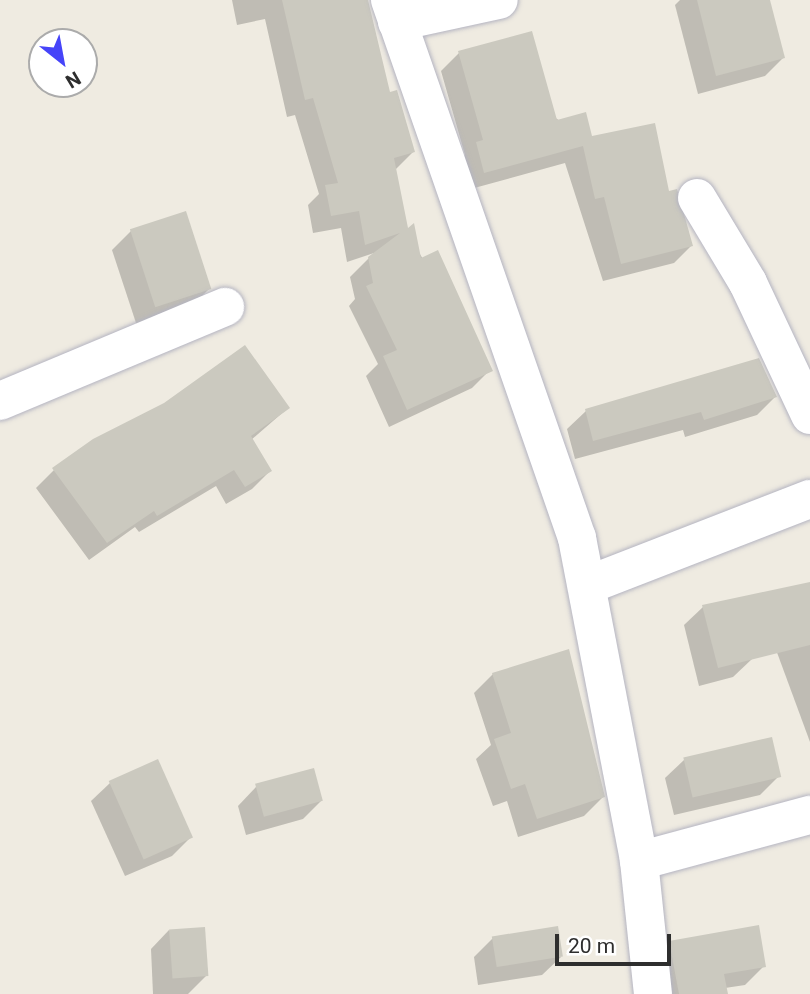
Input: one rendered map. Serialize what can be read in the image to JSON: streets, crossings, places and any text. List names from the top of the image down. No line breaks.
{"scale_bar":"20 m","north":"bottom right"}
